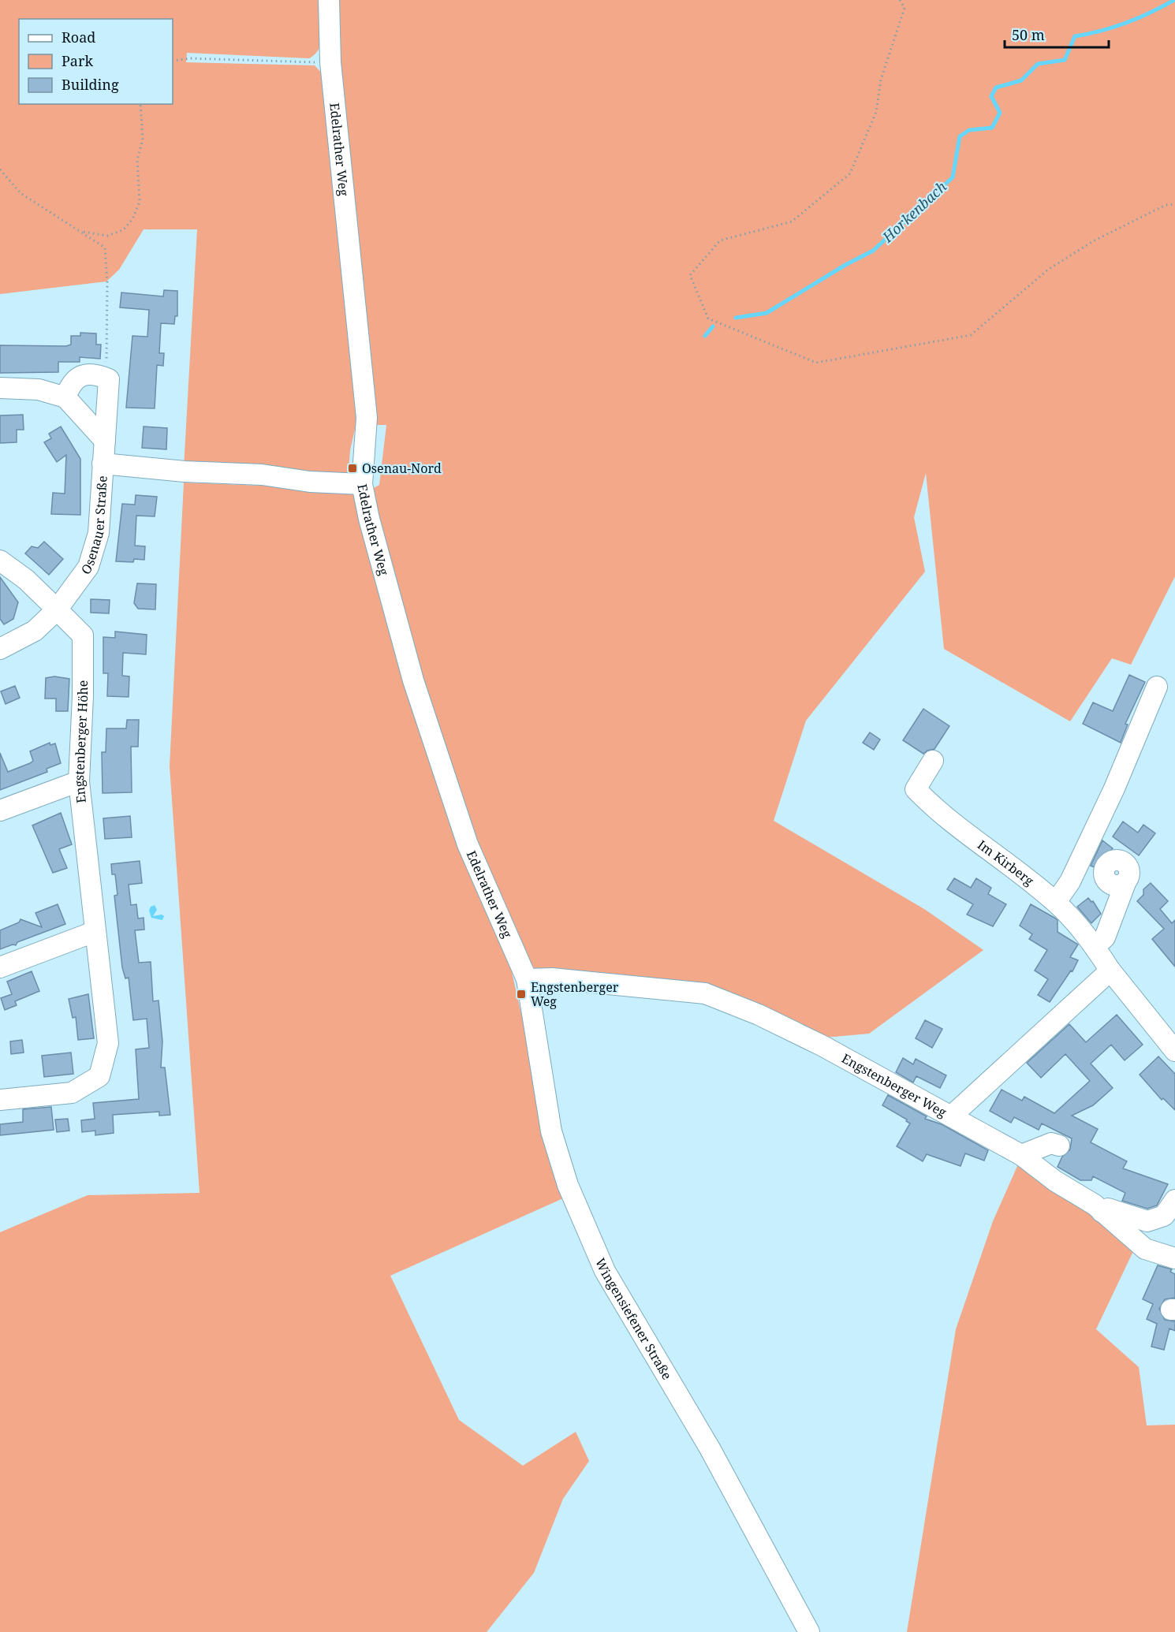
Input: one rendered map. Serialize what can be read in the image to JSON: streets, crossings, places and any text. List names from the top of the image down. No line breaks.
{"streets":{"street":["Edelrather Weg","Osenauer Straße","Engstenberger Höhe","Im Kirberg","Engstenberger Weg","Wingensiefener Straße"]},"crossings":[["Edelrather Weg","Engstenberger Weg"],["Edelrather Weg","Wingensiefener Straße"],["Osenauer Straße","Engstenberger Höhe"],["Engstenberger Weg","Wingensiefener Straße"]],"water":["Horkenbach"],"places":{"transit":["Osenau-Nord","Engstenberger Weg"]},"legend":["Road","Park","Building"],"scale_bar":"50 m"}
